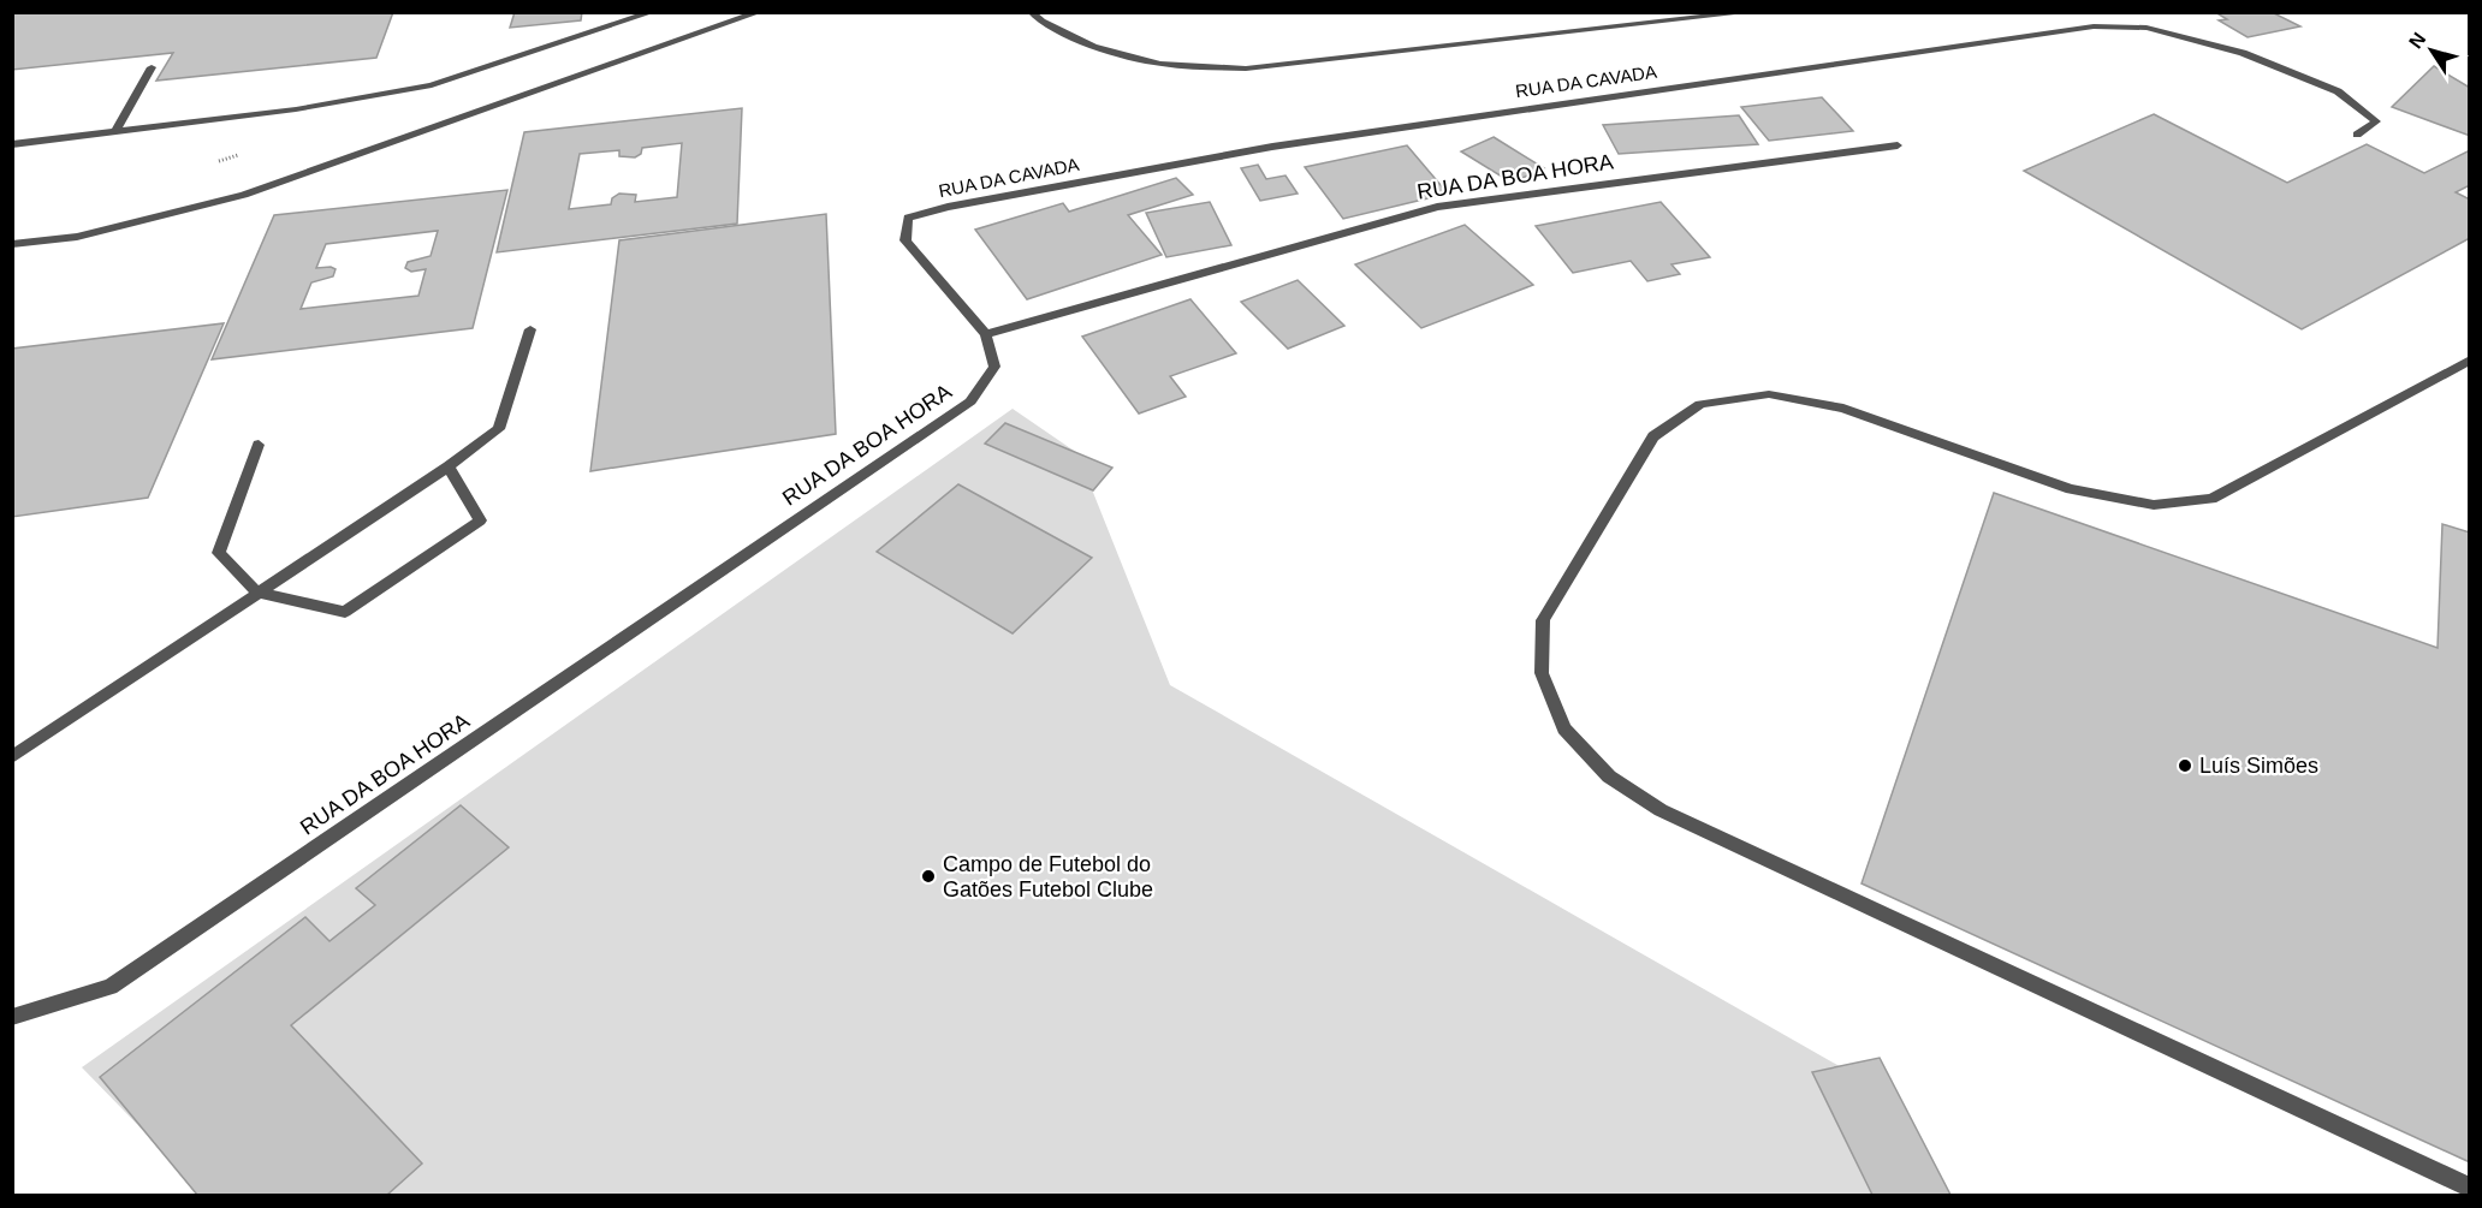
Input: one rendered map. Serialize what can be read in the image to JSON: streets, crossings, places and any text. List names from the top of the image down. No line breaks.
{"streets":{"street":["RUA DA CAVADA","RUA DA BOA HORA"]},"crossings":[["RUA DA CAVADA","RUA DA BOA HORA"]],"places":["Luís Simões","Campo de Futebol do Gatões Futebol Clube"],"north":"top left"}
